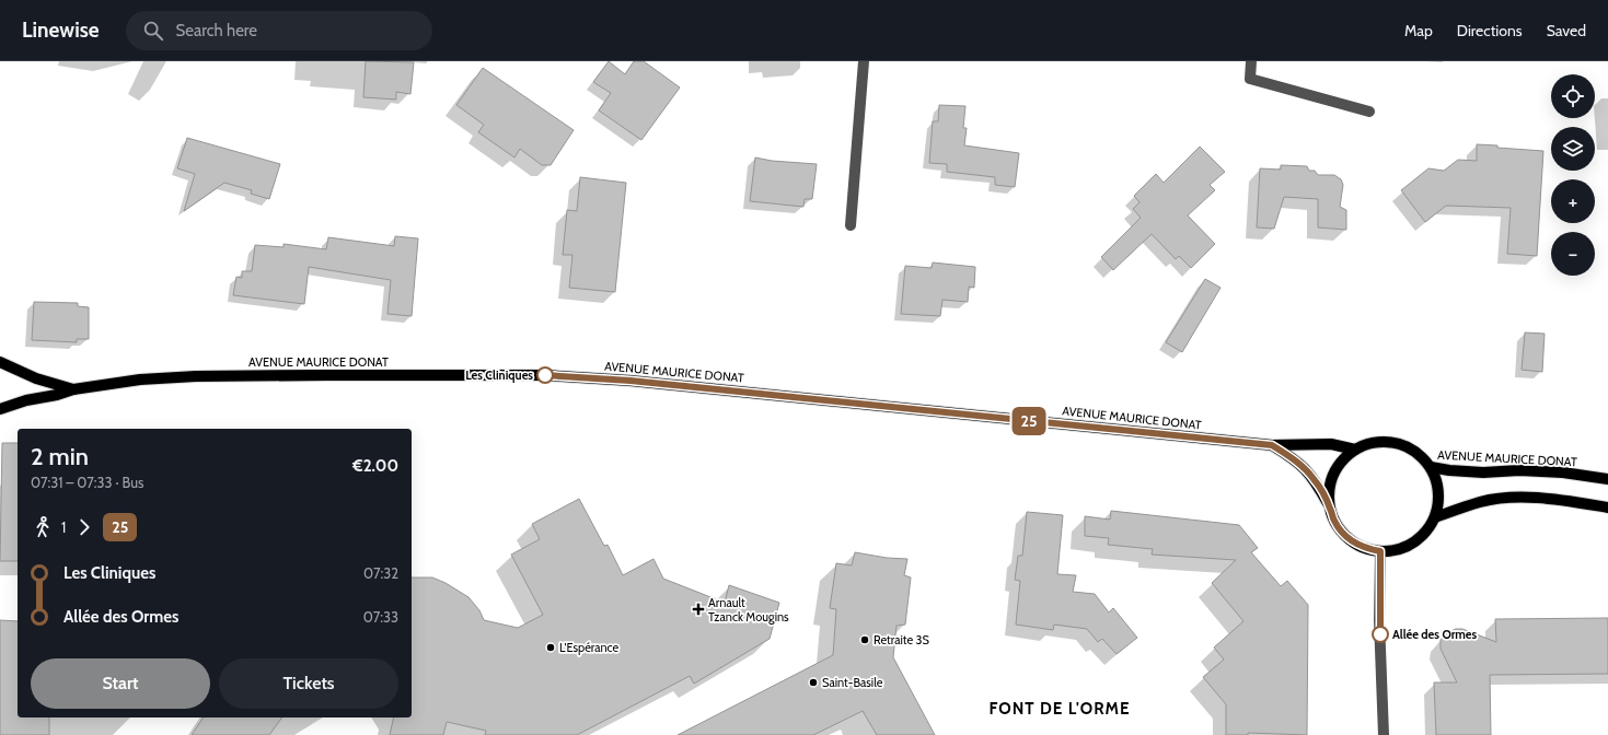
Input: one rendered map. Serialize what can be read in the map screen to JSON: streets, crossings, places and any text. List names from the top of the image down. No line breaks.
{"streets":{"main road":["AVENUE MAURICE DONAT"]},"districts":["FONT DE L'ORME"],"places":{"other":["Les Cliniques","Allée des Ormes","Retraite 3S","L'Espérance","Saint-Basile"],"health":["Arnault Tzanck Mougins"]},"lines":["bus line 25"],"page":{"header":"Linewise","search":"Search here","nav":["Map","Directions","Saved"],"on_map":"25","map_buttons":["+","−"],"heading":["2 min","07:31 – 07:33 · Bus","€2.00"],"legs":["1","25"],"list":[{"name":"Les Cliniques","value":"07:32"},{"name":"Allée des Ormes","value":"07:33"}],"buttons":["Start","Tickets"]}}
